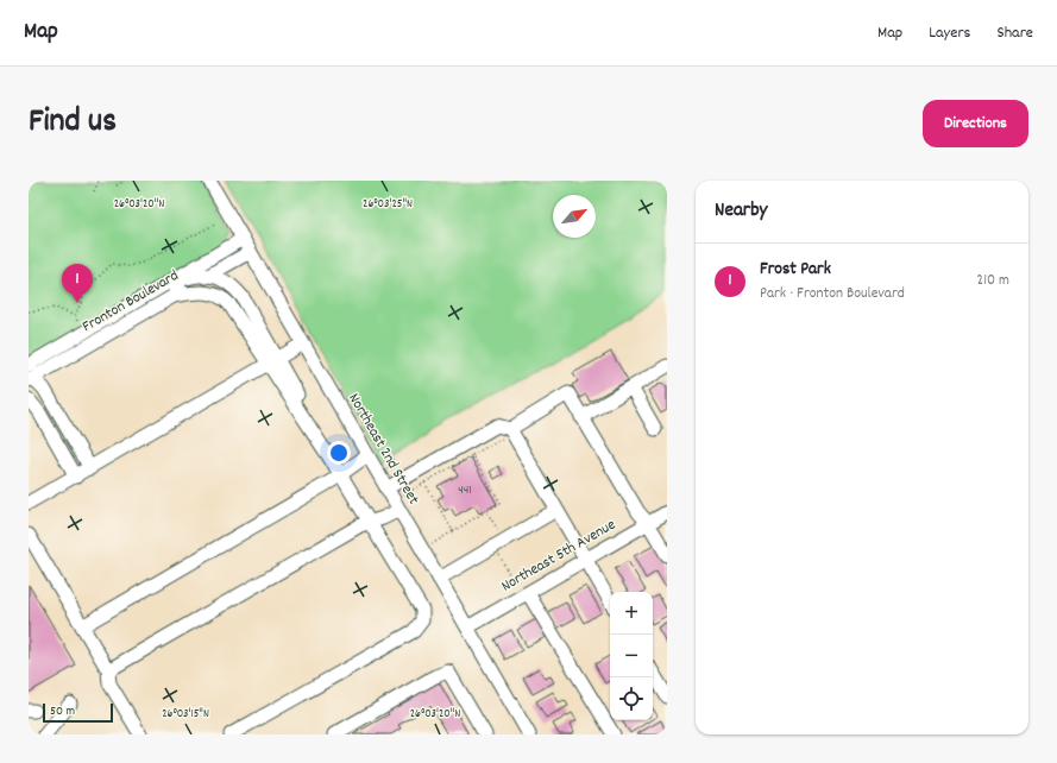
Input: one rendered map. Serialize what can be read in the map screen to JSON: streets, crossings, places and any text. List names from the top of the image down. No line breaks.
{"streets":{"street":["Fronton Boulevard","Northeast 2nd Street","Northeast 5th Avenue"]},"crossings":[["Fronton Boulevard","Northeast 2nd Street"],["Northeast 2nd Street","Northeast 5th Avenue"]],"house_numbers":["441"],"scale_bar":"50 m","north":"top right","page":{"header":"Map","nav":["Map","Layers","Share"],"title":"Find us","buttons":"Directions","heading":"Nearby","list":[{"mark":"1","name":"Frost Park","note":"Park · Fronton Boulevard","value":"210 m"}],"pins":"1","map_buttons":["+","−"],"scale":"50 m"},"coordinates":["26°03'20\"N","26°03'25\"N","26°03'15\"N"]}
